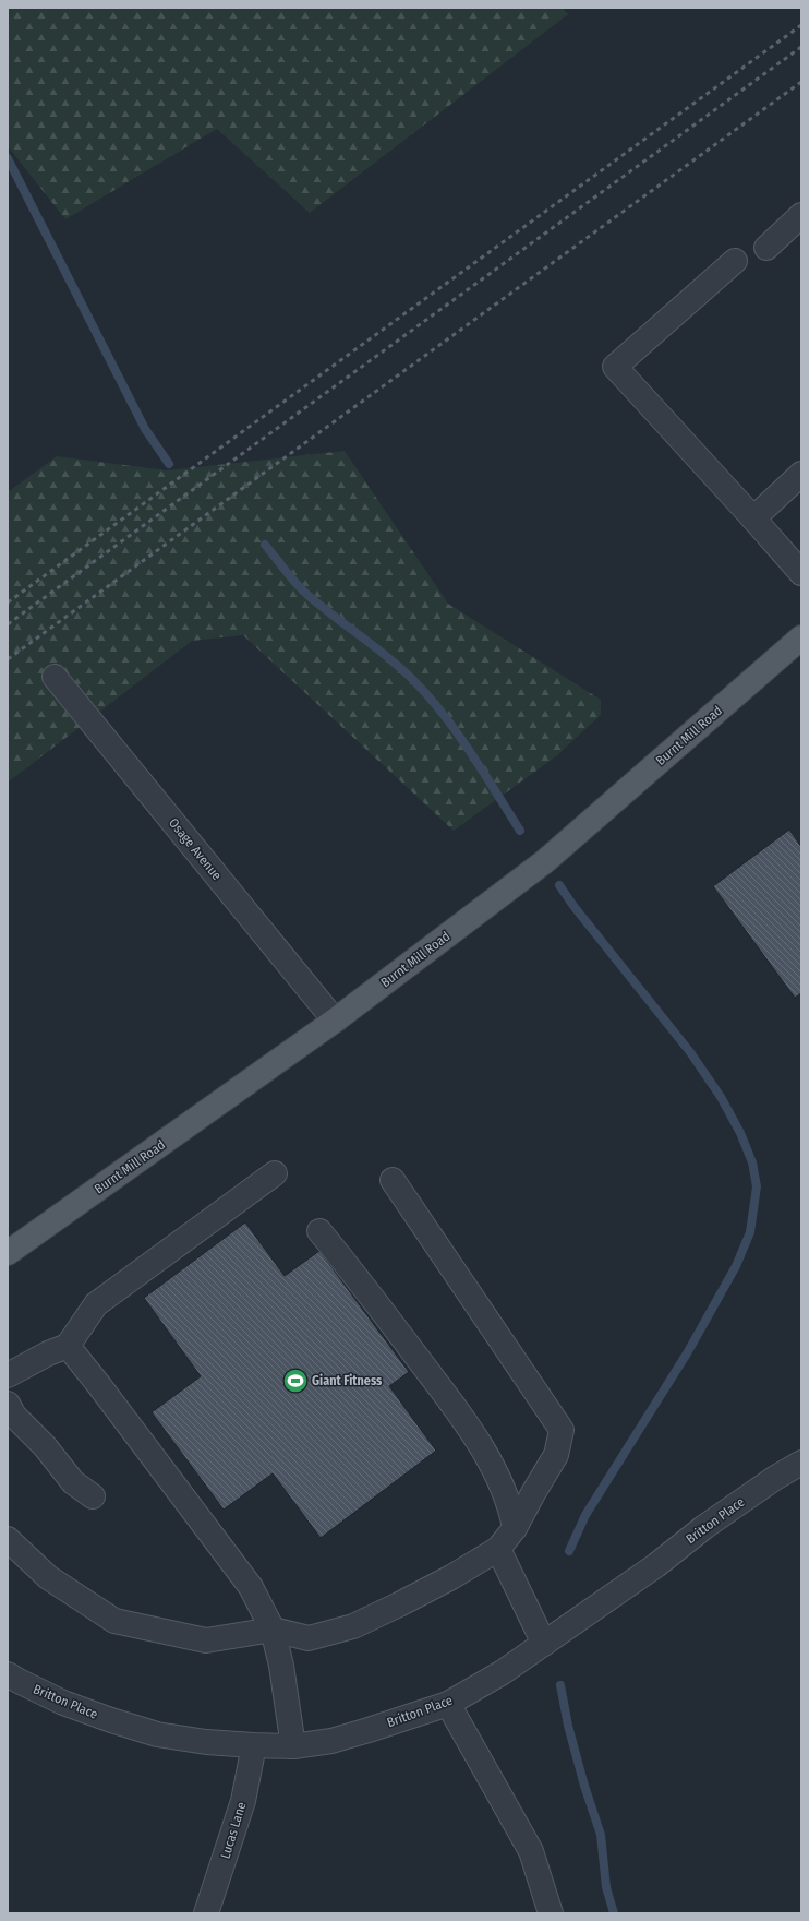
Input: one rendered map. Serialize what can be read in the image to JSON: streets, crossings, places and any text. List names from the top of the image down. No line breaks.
{"streets":{"main road":["Burnt Mill Road"],"street":["Osage Avenue","Britton Place","Lucas Lane"]},"crossings":[["Burnt Mill Road","Osage Avenue"],["Britton Place","Lucas Lane"]],"places":{"sports":["Giant Fitness"]}}
